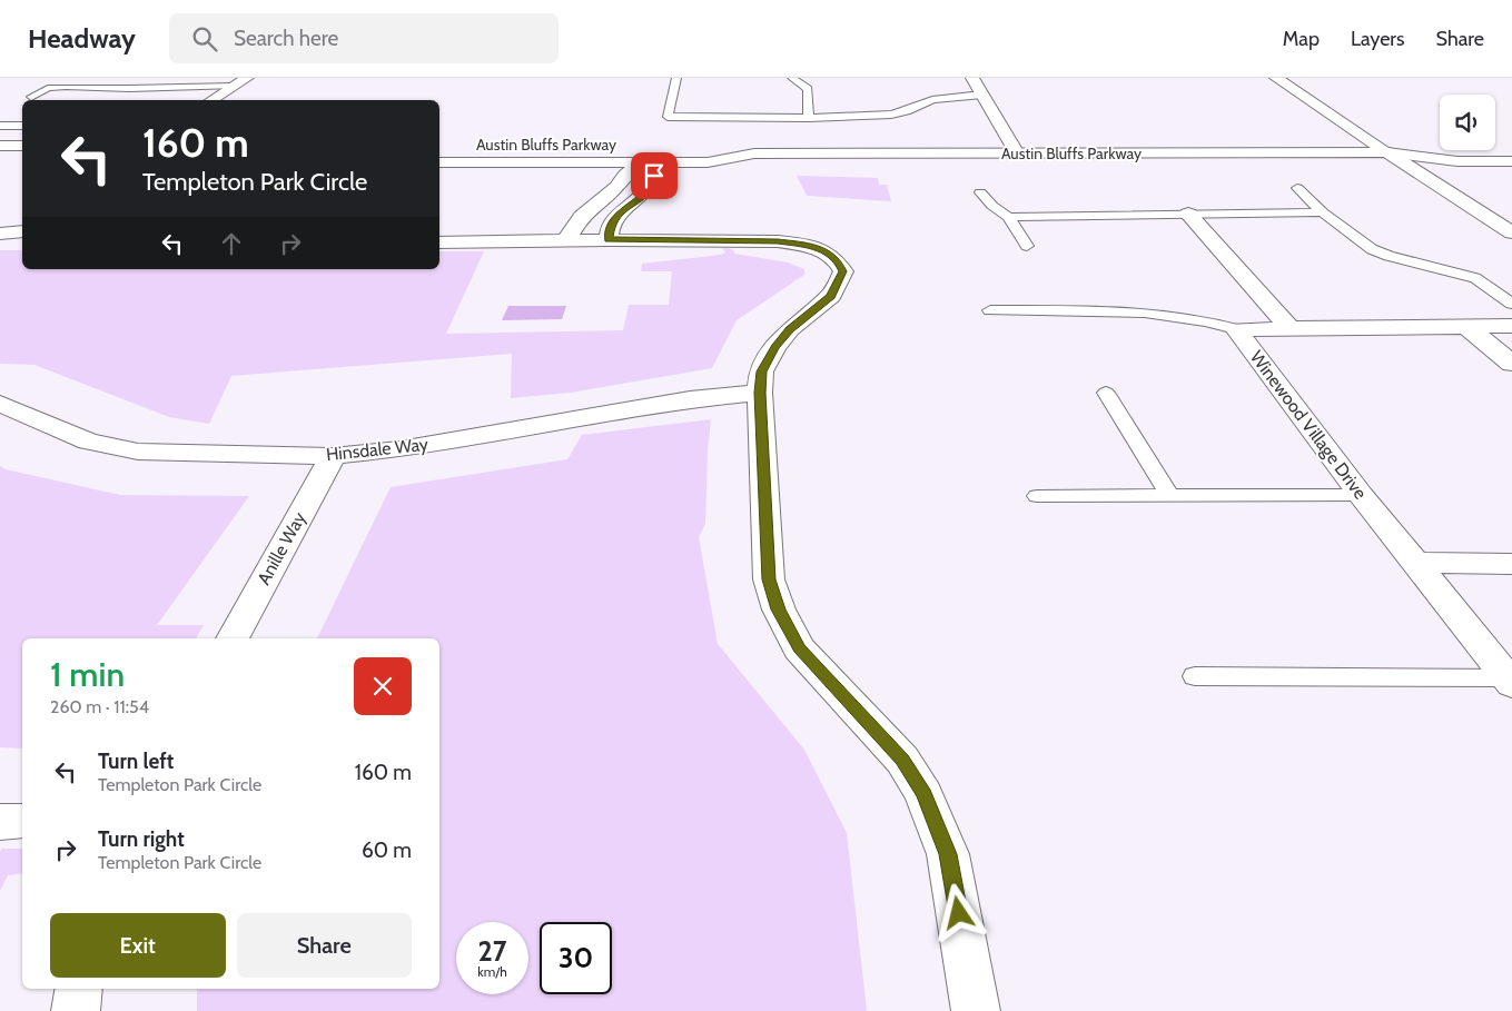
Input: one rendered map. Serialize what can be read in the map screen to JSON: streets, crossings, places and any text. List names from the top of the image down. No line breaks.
{"streets":{"street":["Austin Bluffs Parkway","Winewood Village Drive","Hinsdale Way","Anille Way"]},"crossings":[["Hinsdale Way","Anille Way"]],"page":{"header":"Headway","search":"Search here","nav":["Map","Layers","Share"],"turn":["160 m","Templeton Park Circle"],"heading":["1 min","260 m · 11:54"],"list":[{"name":"Turn left","note":"Templeton Park Circle","value":"160 m"},{"name":"Turn right","note":"Templeton Park Circle","value":"60 m"}],"buttons":["Exit","Share"],"speed":"27 km/h","limit":"30"}}
